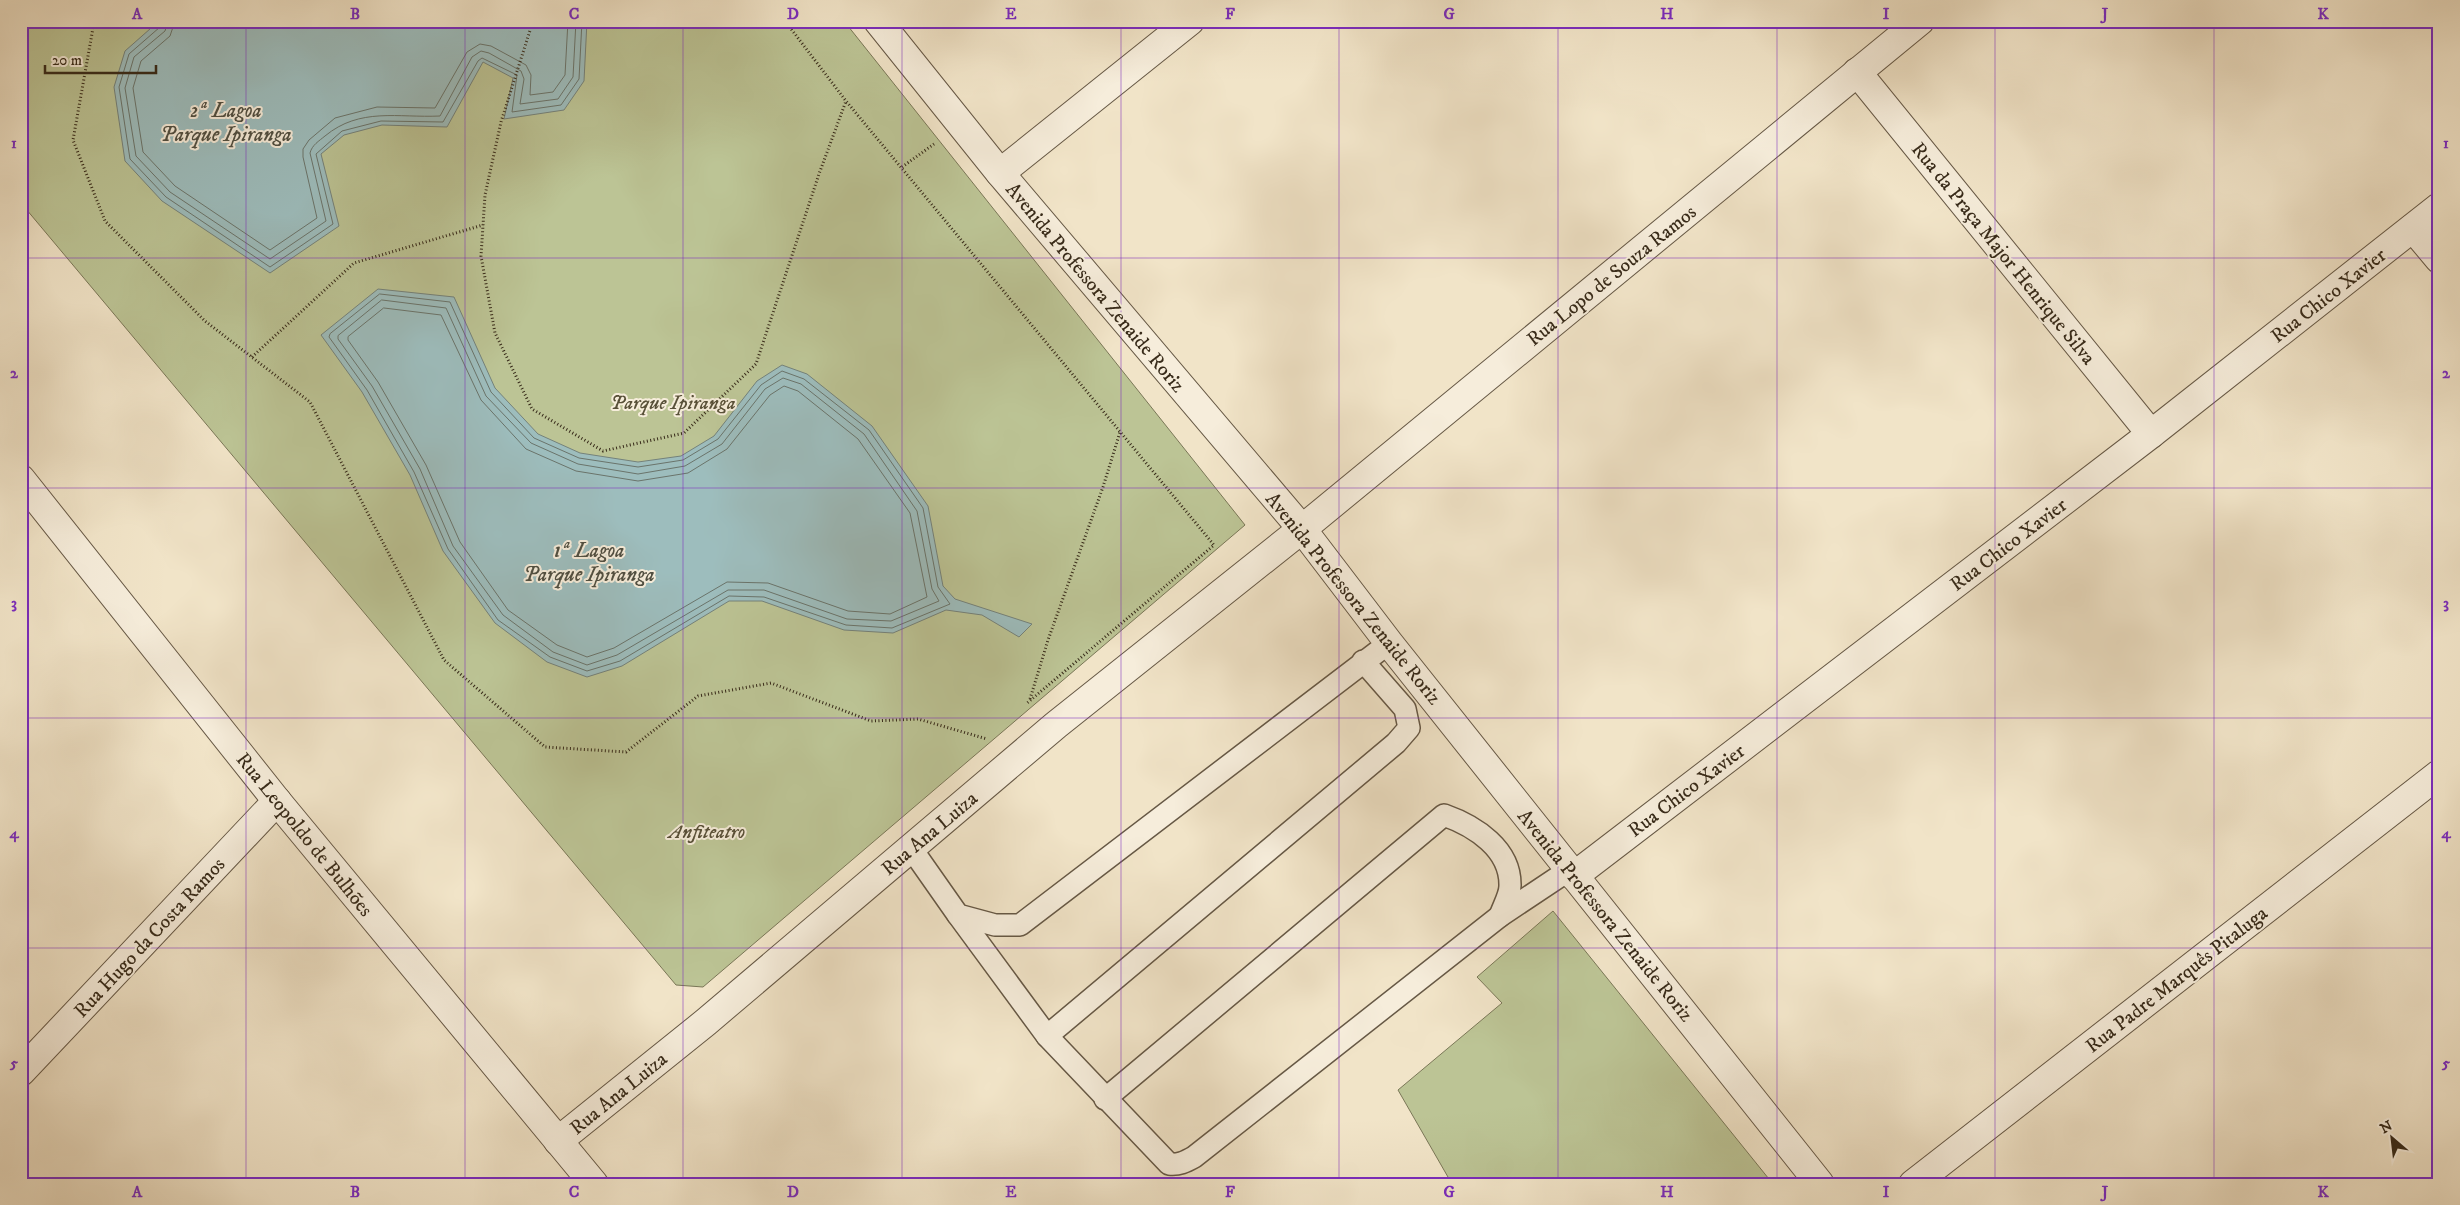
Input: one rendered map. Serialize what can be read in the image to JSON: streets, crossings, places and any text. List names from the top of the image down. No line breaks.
{"streets":{"street":["Rua da Praça Major Henrique Silva","Rua Lopo de Souza Ramos","Avenida Professora Zenaide Roriz","Rua Chico Xavier","Rua Ana Luiza","Rua Leopoldo de Bulhões","Rua Hugo da Costa Ramos","Rua Padre Marquês Pitaluga"]},"crossings":[["Rua da Praça Major Henrique Silva","Rua Lopo de Souza Ramos"],["Rua da Praça Major Henrique Silva","Rua Chico Xavier"],["Rua Lopo de Souza Ramos","Avenida Professora Zenaide Roriz"],["Rua Lopo de Souza Ramos","Rua Ana Luiza"],["Avenida Professora Zenaide Roriz","Rua Chico Xavier"],["Avenida Professora Zenaide Roriz","Rua Ana Luiza"],["Rua Ana Luiza","Rua Leopoldo de Bulhões"],["Rua Leopoldo de Bulhões","Rua Hugo da Costa Ramos"]],"water":["2ª Lagoa Parque Ipiranga","1ª Lagoa Parque Ipiranga"],"parks":["Parque Ipiranga","Anfiteatro"],"scale_bar":"20 m","north":"top left","grid":{"columns":["A","B","C","D","E","F","G","H","I","J","K"],"rows":["1","2","3","4","5"]}}
